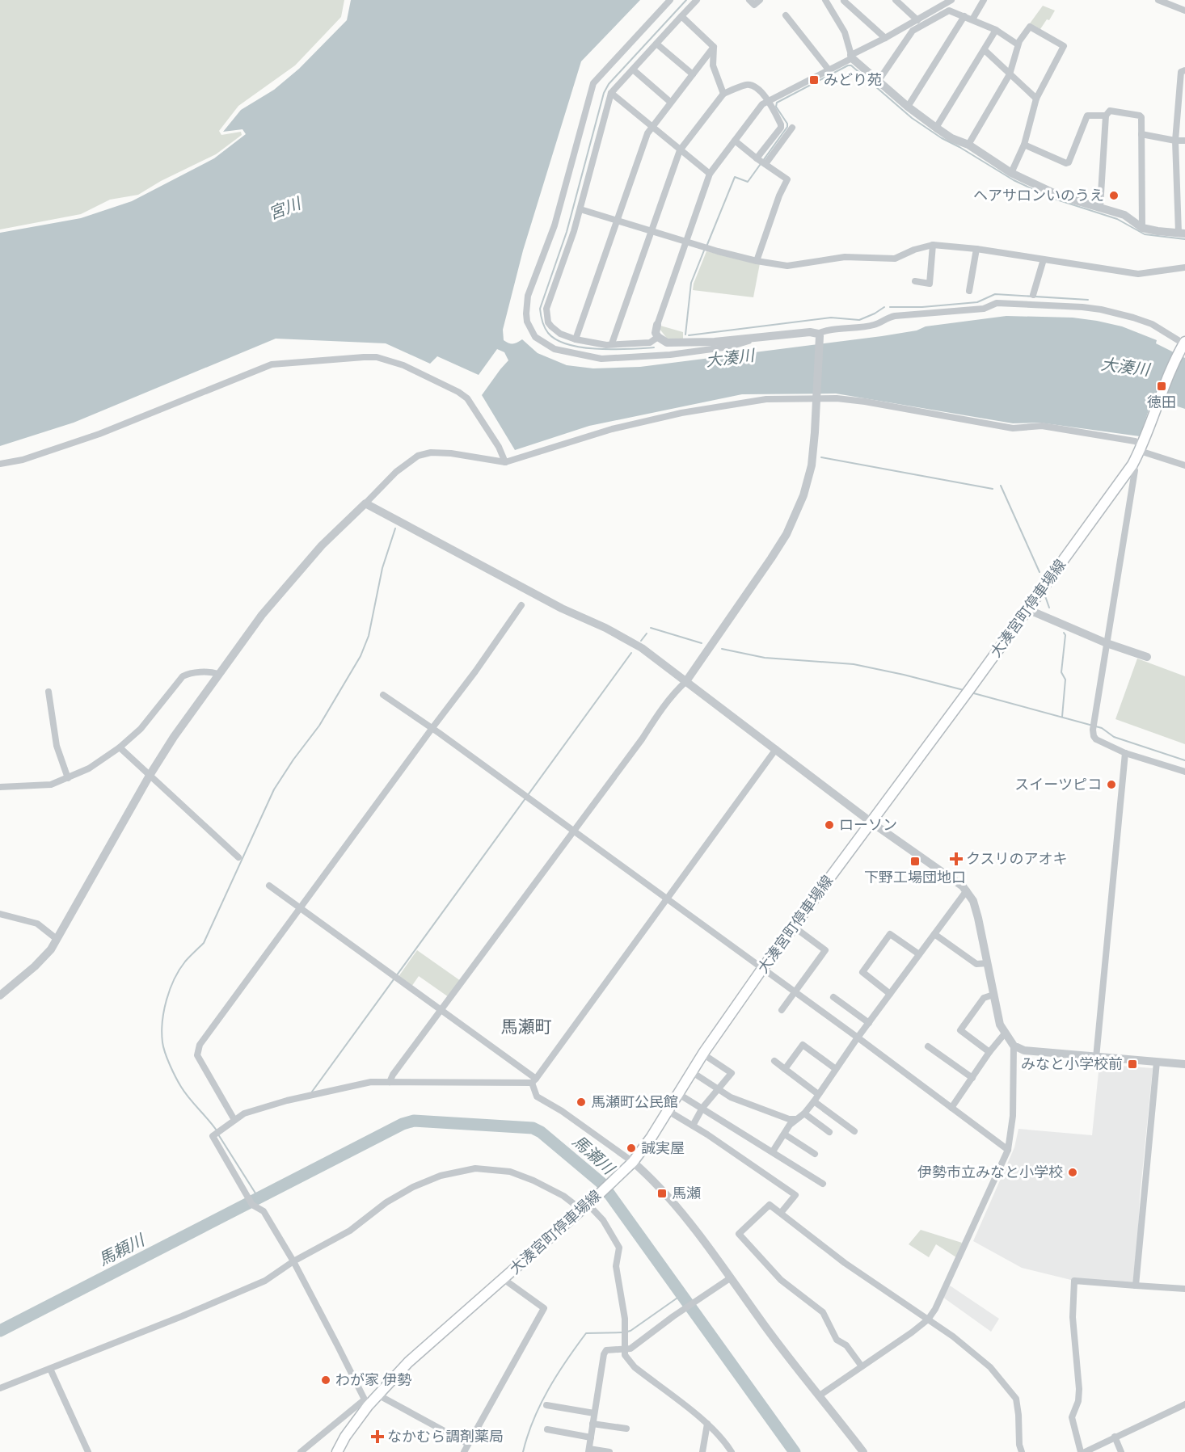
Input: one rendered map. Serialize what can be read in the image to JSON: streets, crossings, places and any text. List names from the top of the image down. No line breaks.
{"streets":{"main road":["大湊宮町停車場線"]},"districts":["馬瀬町"],"water":["宮川","大湊川","馬瀬川","馬頼川"],"places":{"transit":["みどり苑","徳田","下野工場団地口","みなと小学校前","馬瀬"],"other":["ヘアサロンいのうえ","スイーツピコ","ローソン","馬瀬町公民館","誠実屋","伊勢市立みなと小学校","わが家 伊勢"],"health":["クスリのアオキ","なかむら調剤薬局"]}}
